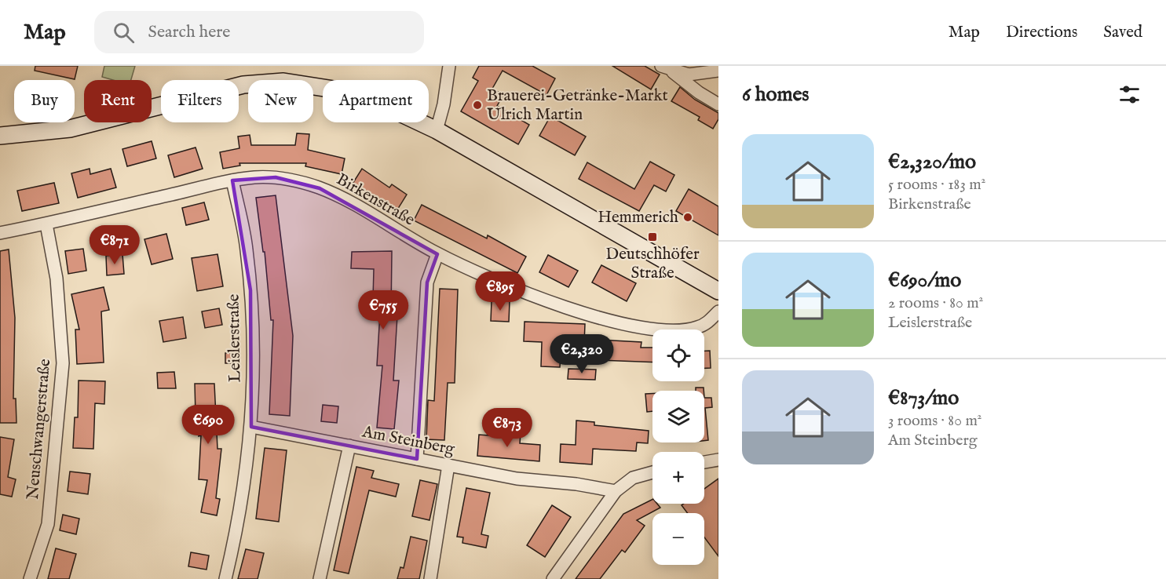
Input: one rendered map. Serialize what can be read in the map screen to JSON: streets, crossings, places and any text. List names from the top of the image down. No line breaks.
{"streets":{"street":["Birkenstraße","Leislerstraße","Neuschwangerstraße","Am Steinberg"]},"crossings":[["Birkenstraße","Leislerstraße"],["Birkenstraße","Neuschwangerstraße"],["Leislerstraße","Am Steinberg"]],"places":{"other":["Brauerei-Getränke-Markt Ulrich Martin","Hemmerich"],"transit":["Deutschhöfer Straße"]},"page":{"header":"Map","search":"Search here","nav":["Map","Directions","Saved"],"heading":"6 homes","chip":["Buy","Rent","Filters","New","Apartment"],"list":[{"name":"€2,320/mo","note":"5 rooms · 183 m² · Birkenstraße"},{"name":"€690/mo","note":"2 rooms · 80 m² · Leislerstraße"},{"name":"€873/mo","note":"3 rooms · 80 m² · Am Steinberg"}],"price":["€871","€895","€755","€2,320","€690","€873"],"map_buttons":["+","−"]}}
